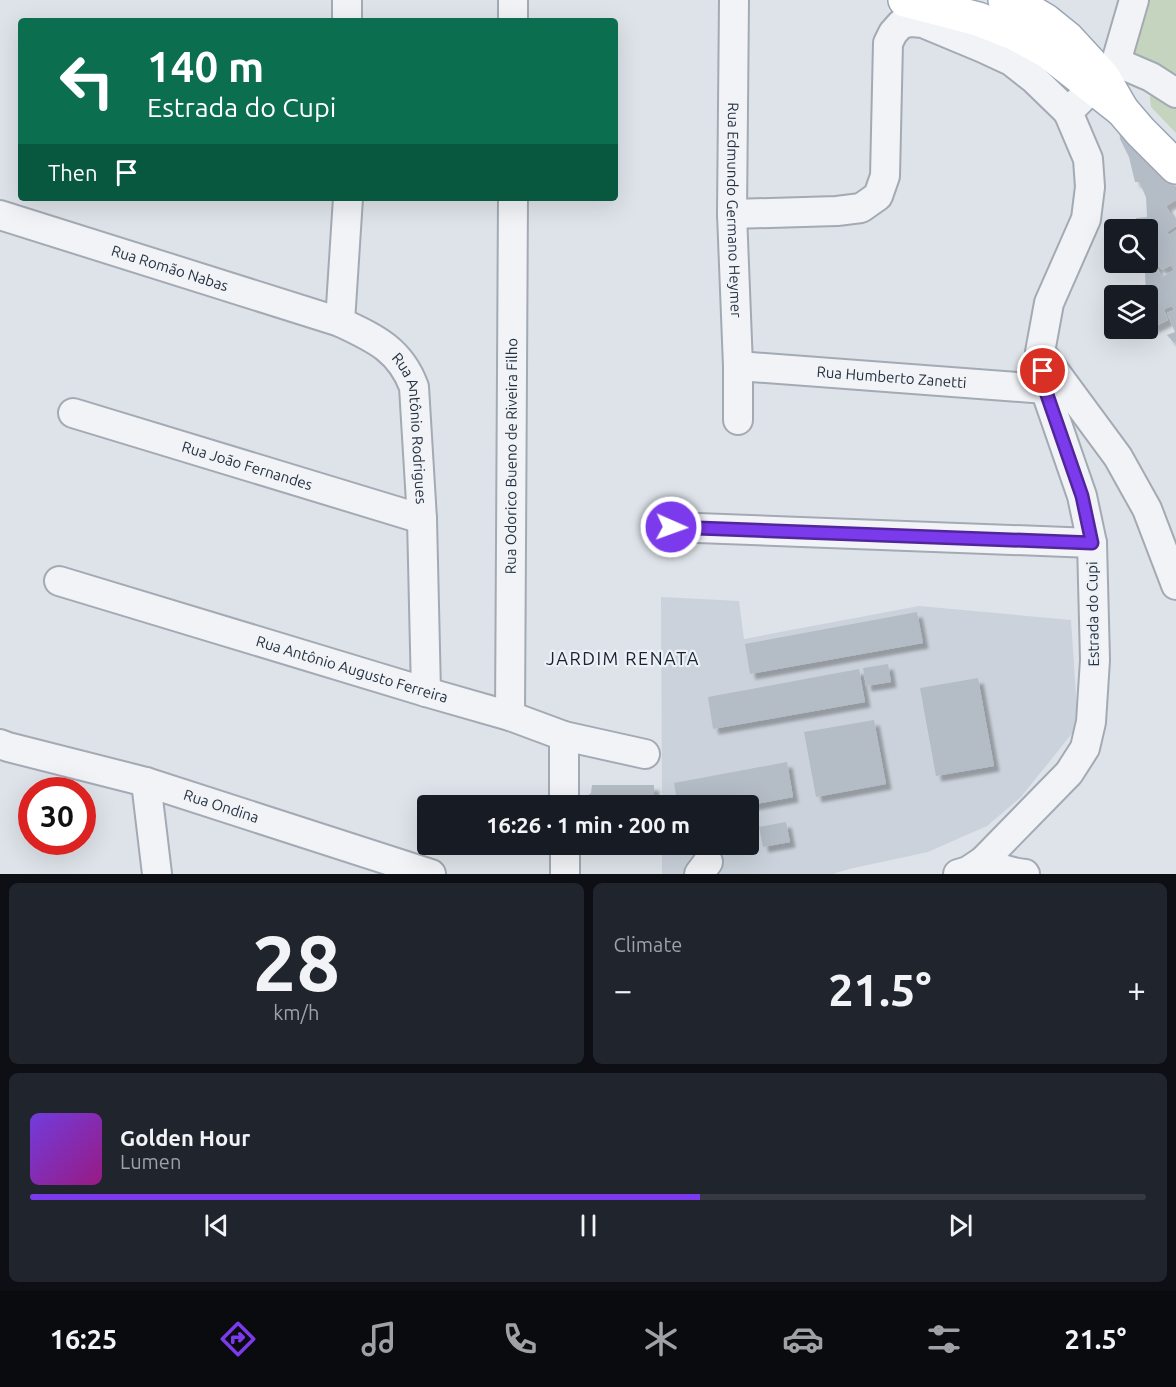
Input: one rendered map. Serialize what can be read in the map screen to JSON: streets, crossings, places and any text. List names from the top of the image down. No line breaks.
{"streets":{"street":["Rua Edmundo Germano Heymer","Rua Romão Nabas","Rua Humberto Zanetti","Rua Antônio Rodrigues","Rua Odorico Bueno de Riveira Filho","Rua João Fernandes","Estrada do Cupi","Rua Antônio Augusto Ferreira","Rua Ondina"]},"crossings":[["Rua Edmundo Germano Heymer","Rua Humberto Zanetti"],["Rua Romão Nabas","Rua Antônio Rodrigues"],["Rua Humberto Zanetti","Estrada do Cupi"],["Rua Antônio Rodrigues","Rua João Fernandes"],["Rua Antônio Rodrigues","Rua Antônio Augusto Ferreira"],["Rua Odorico Bueno de Riveira Filho","Rua Antônio Augusto Ferreira"]],"districts":["JARDIM RENATA"],"page":{"turn":["140 m","Estrada do Cupi"],"then":"Then","limit":"30","trip":"16:26 · 1 min · 200 m","tile":[["28","km/h"],"Climate"],"heat":["−","21.5°","+"],"song":["Golden Hour","Lumen"],"tabs":["16:25","21.5°"]}}
